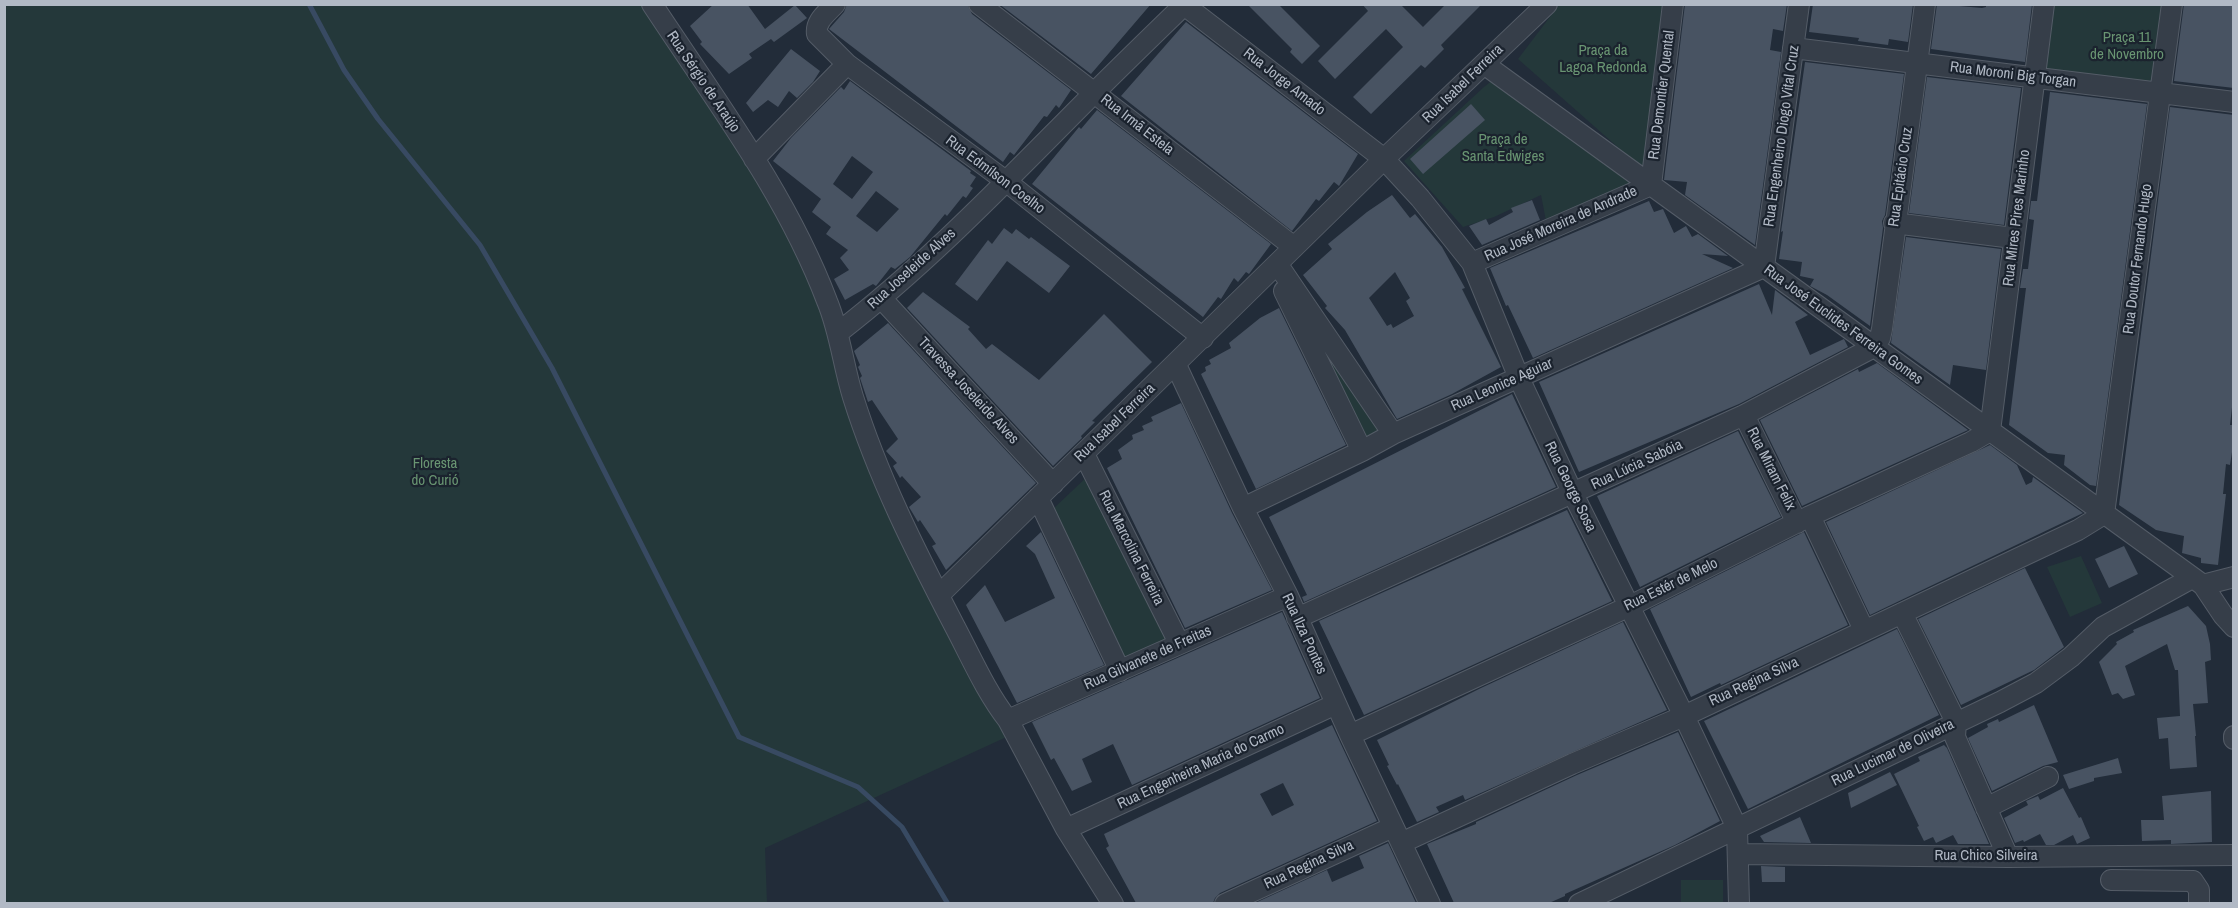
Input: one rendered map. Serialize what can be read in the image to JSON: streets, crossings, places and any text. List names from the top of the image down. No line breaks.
{"streets":{"street":["Rua Moroni Big Torgan","Rua Sérgio de Araújo","Rua Jorge Amado","Rua Isabel Ferreira","Rua Demontier Quental","Rua Irmã Estela","Rua Engenheiro Diogo Vital Cruz","Rua Edmílson Coelho","Rua Epitácio Cruz","Rua Mires Pires Marinho","Rua José Moreira de Andrade","Rua Doutor Fernando Hugo","Rua Joseleide Alves","Rua José Euclides Ferreira Gomes","Rua Leonice Aguiar","Travessa Joseleide Alves","Rua Lúcia Sabóia","Rua Miram Felix","Rua George Sosa","Rua Marcolina Ferreira","Rua Estér de Melo","Rua Ilza Pontes","Rua Gilvanete de Freitas","Rua Regina Silva","Rua Lucimar de Oliveira","Rua Engenheira Maria do Carmo","Rua Chico Silveira"]},"crossings":[["Rua Moroni Big Torgan","Rua Engenheiro Diogo Vital Cruz"],["Rua Moroni Big Torgan","Rua Epitácio Cruz"],["Rua Moroni Big Torgan","Rua Mires Pires Marinho"],["Rua Moroni Big Torgan","Rua Doutor Fernando Hugo"],["Rua Sérgio de Araújo","Rua Joseleide Alves"],["Rua Jorge Amado","Rua Isabel Ferreira"],["Rua Jorge Amado","Rua Joseleide Alves"],["Rua Jorge Amado","Rua George Sosa"],["Rua Isabel Ferreira","Rua Irmã Estela"],["Rua Isabel Ferreira","Rua Edmílson Coelho"],["Rua Isabel Ferreira","Rua José Euclides Ferreira Gomes"],["Rua Isabel Ferreira","Travessa Joseleide Alves"],["Rua Isabel Ferreira","Rua George Sosa"],["Rua Isabel Ferreira","Rua Marcolina Ferreira"],["Rua Isabel Ferreira","Rua Ilza Pontes"],["Rua Demontier Quental","Rua José Moreira de Andrade"],["Rua Demontier Quental","Rua José Euclides Ferreira Gomes"],["Rua Irmã Estela","Rua Joseleide Alves"],["Rua Engenheiro Diogo Vital Cruz","Rua José Euclides Ferreira Gomes"],["Rua Engenheiro Diogo Vital Cruz","Rua Leonice Aguiar"],["Rua Edmílson Coelho","Rua Joseleide Alves"],["Rua Epitácio Cruz","Rua José Euclides Ferreira Gomes"],["Rua Epitácio Cruz","Rua Lúcia Sabóia"],["Rua Mires Pires Marinho","Rua José Euclides Ferreira Gomes"],["Rua Mires Pires Marinho","Rua Estér de Melo"],["Rua José Moreira de Andrade","Rua José Euclides Ferreira Gomes"],["Rua José Moreira de Andrade","Rua George Sosa"],["Rua Doutor Fernando Hugo","Rua José Euclides Ferreira Gomes"],["Rua Doutor Fernando Hugo","Rua Regina Silva"],["Rua Joseleide Alves","Travessa Joseleide Alves"],["Rua José Euclides Ferreira Gomes","Rua Leonice Aguiar"],["Rua José Euclides Ferreira Gomes","Rua Lúcia Sabóia"],["Rua José Euclides Ferreira Gomes","Rua Estér de Melo"],["Rua José Euclides Ferreira Gomes","Rua Regina Silva"],["Rua José Euclides Ferreira Gomes","Rua Lucimar de Oliveira"],["Rua Leonice Aguiar","Rua George Sosa"],["Rua Leonice Aguiar","Rua Ilza Pontes"],["Rua Lúcia Sabóia","Rua Miram Felix"],["Rua Lúcia Sabóia","Rua George Sosa"],["Rua Lúcia Sabóia","Rua Ilza Pontes"],["Rua Miram Felix","Rua Estér de Melo"],["Rua Miram Felix","Rua Regina Silva"],["Rua George Sosa","Rua Estér de Melo"],["Rua George Sosa","Rua Regina Silva"],["Rua George Sosa","Rua Lucimar de Oliveira"],["Rua Marcolina Ferreira","Rua Gilvanete de Freitas"],["Rua Estér de Melo","Rua Ilza Pontes"],["Rua Ilza Pontes","Rua Gilvanete de Freitas"],["Rua Ilza Pontes","Rua Regina Silva"],["Rua Ilza Pontes","Rua Engenheira Maria do Carmo"]],"parks":["Praça 11 de Novembro","Praça da Lagoa Redonda","Praça de Santa Edwiges","Floresta do Curió"]}
